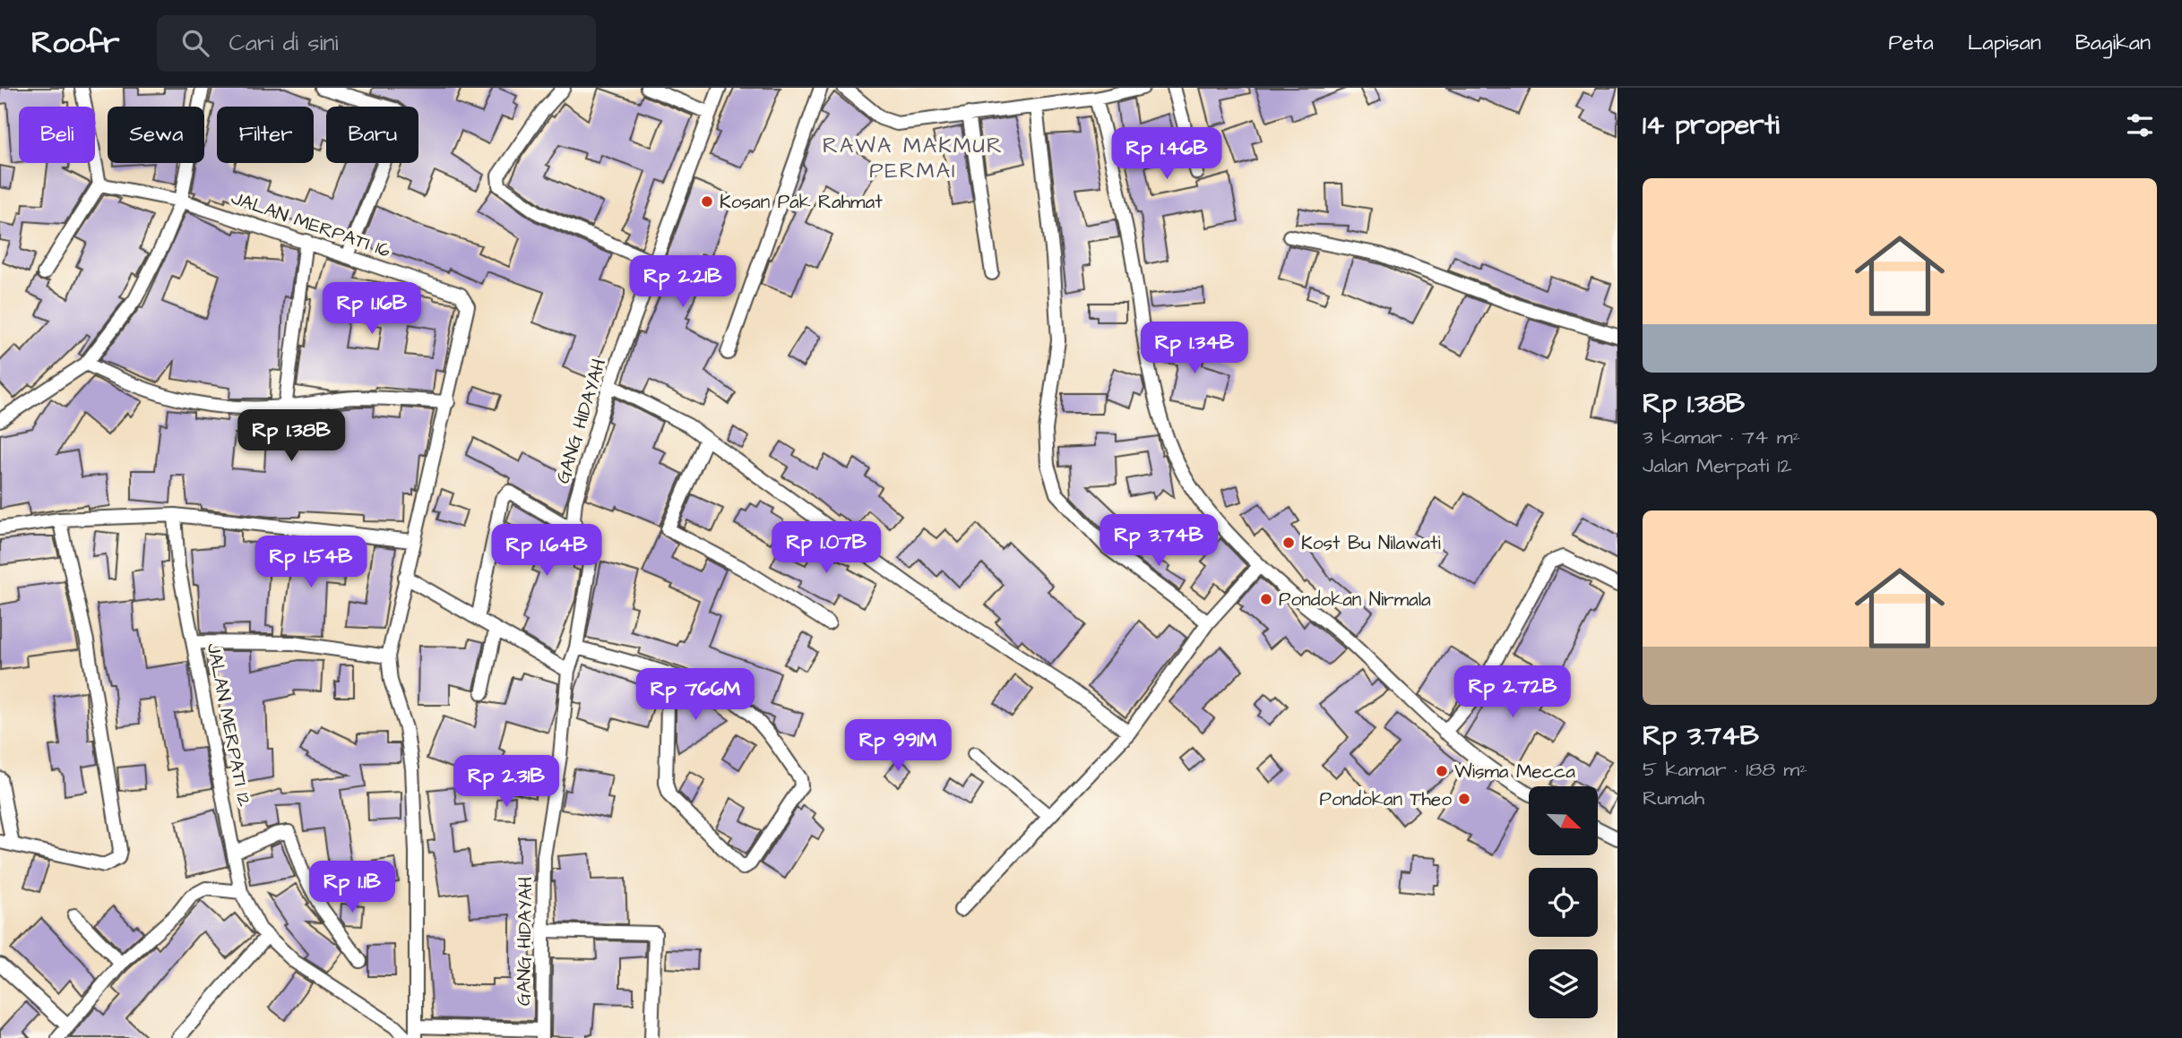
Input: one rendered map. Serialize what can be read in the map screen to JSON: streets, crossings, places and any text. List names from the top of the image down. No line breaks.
{"streets":{"street":["JALAN MERPATI 16","GANG HIDAYAH","JALAN MERPATI 12"]},"districts":["RAWA MAKMUR PERMAI"],"places":["Kosan Pak Rahmat","Kost Bu Nilawati","Pondokan Nirmala","Wisma Mecca","Pondokan Theo"],"north":"bottom right","page":{"header":"Roofr","search":"Cari di sini","nav":["Peta","Lapisan","Bagikan"],"heading":"14 properti","chip":["Beli","Sewa","Filter","Baru"],"price":["Rp 1.46B","Rp 2.21B","Rp 1.16B","Rp 1.34B","Rp 1.38B","Rp 3.74B","Rp 1.07B","Rp 1.64B","Rp 1.54B","Rp 2.72B","Rp 766M","Rp 991M","Rp 2.31B","Rp 1.1B"],"list":[{"name":"Rp 1.38B","note":"3 kamar · 74 m² · Jalan Merpati 12"},{"name":"Rp 3.74B","note":"5 kamar · 188 m² · Rumah"}]}}
